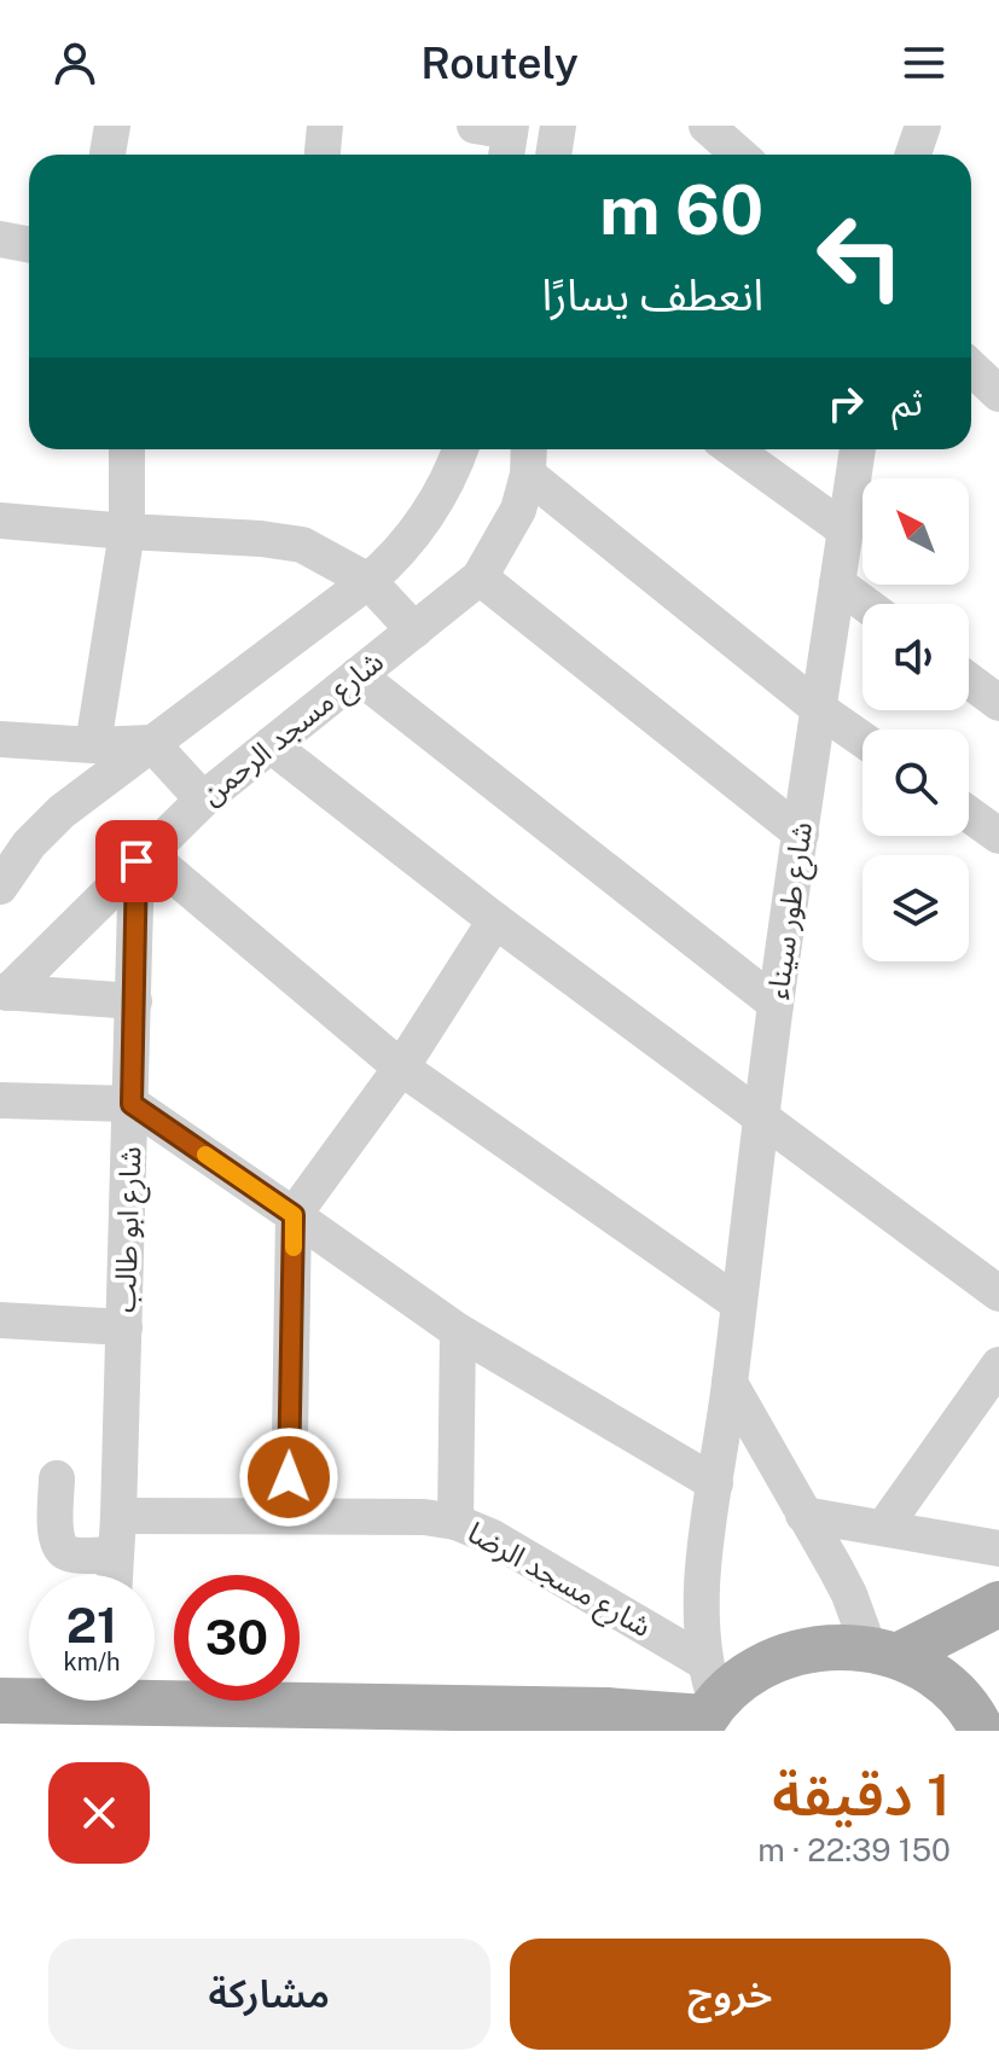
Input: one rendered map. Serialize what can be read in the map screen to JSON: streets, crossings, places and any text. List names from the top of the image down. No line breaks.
{"streets":{"street":["شارع مسجد الرحمن","شارع طور سيناء","شارع ابو طالب","شارع مسجد الرضا"]},"crossings":[["شارع مسجد الرحمن","شارع ابو طالب"],["شارع طور سيناء","شارع مسجد الرضا"],["شارع ابو طالب","شارع مسجد الرضا"]],"north":"top left","page":{"header":"Routely","turn":["60 m","انعطف يسارًا"],"then":"ثم","speed":"21 km/h","limit":"30","heading":["1 دقيقة","150 m · 22:39"],"buttons":["خروج","مشاركة"]}}
